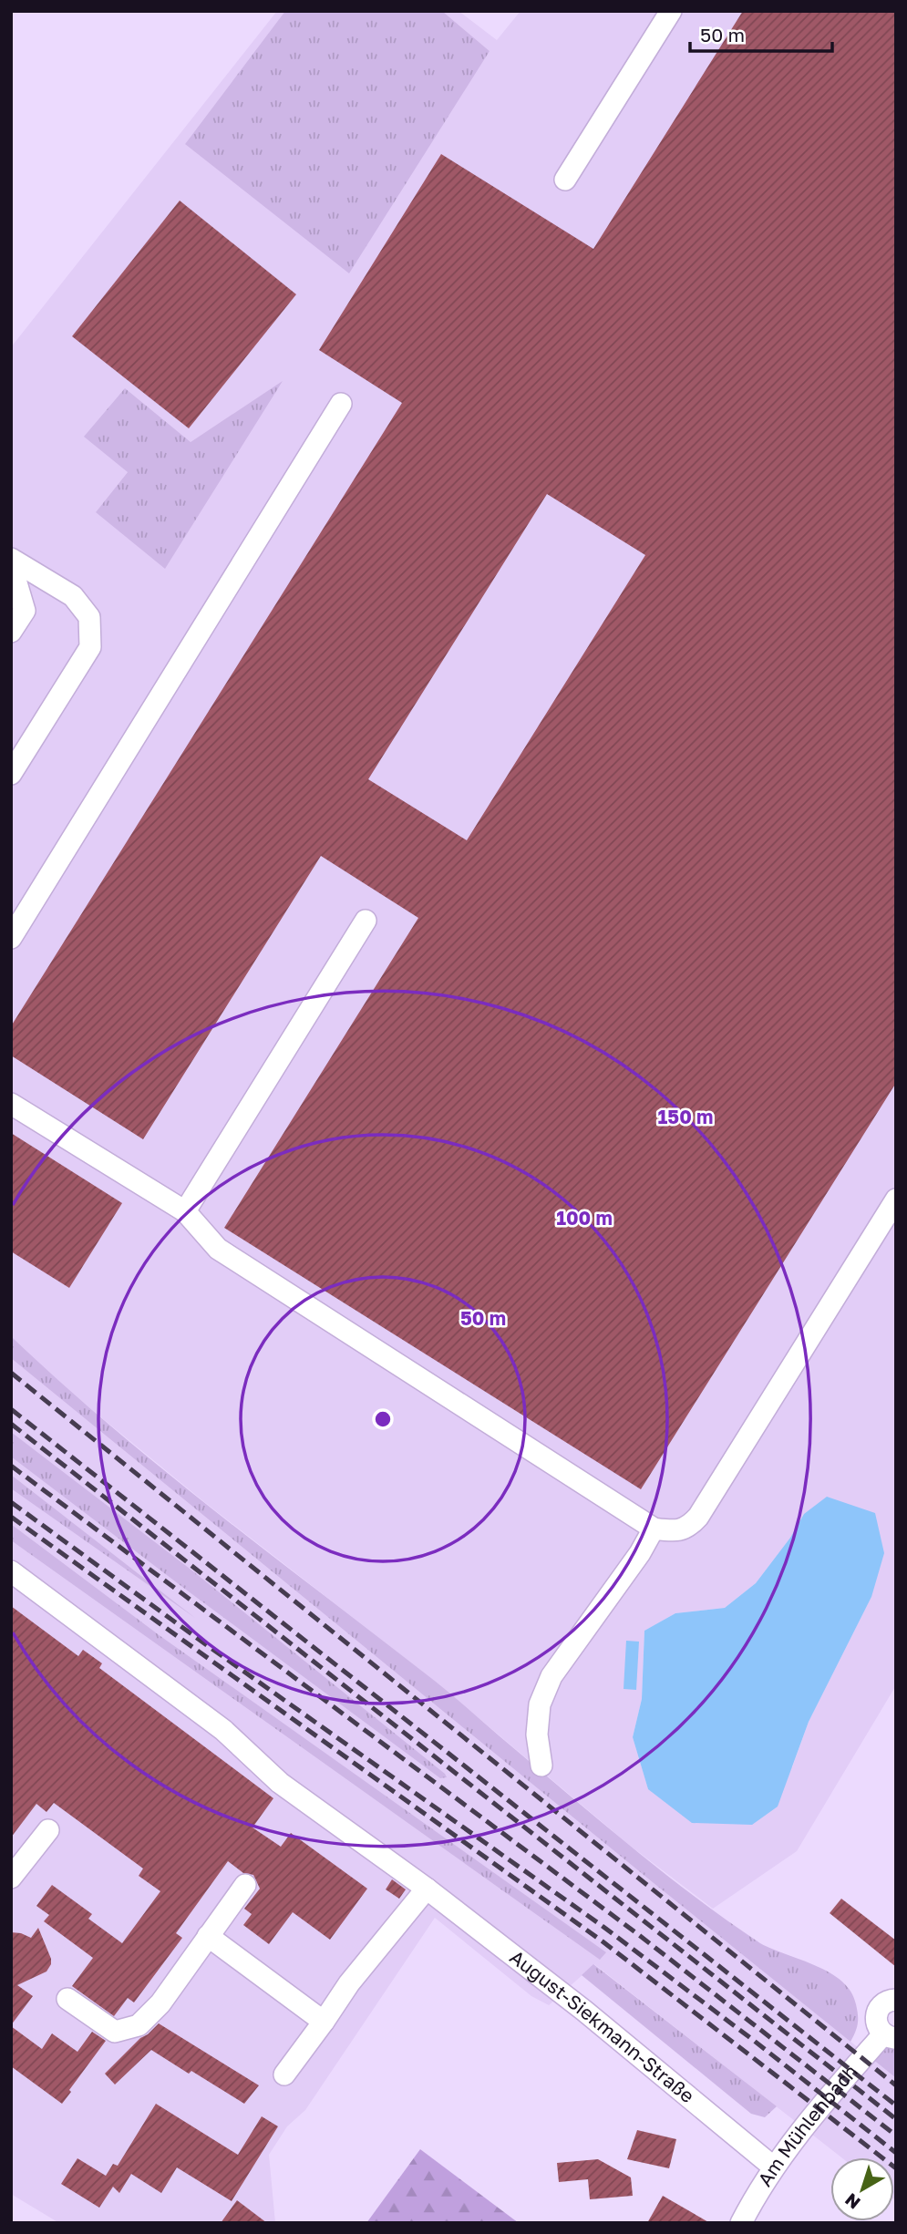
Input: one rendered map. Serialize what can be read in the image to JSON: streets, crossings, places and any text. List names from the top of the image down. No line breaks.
{"streets":{"street":["August-Siekmann-Straße","Am Mühlenbach"]},"crossings":[["August-Siekmann-Straße","Am Mühlenbach"]],"scale_bar":"50 m","north":"bottom left","rings":["150 m","100 m","50 m"]}
